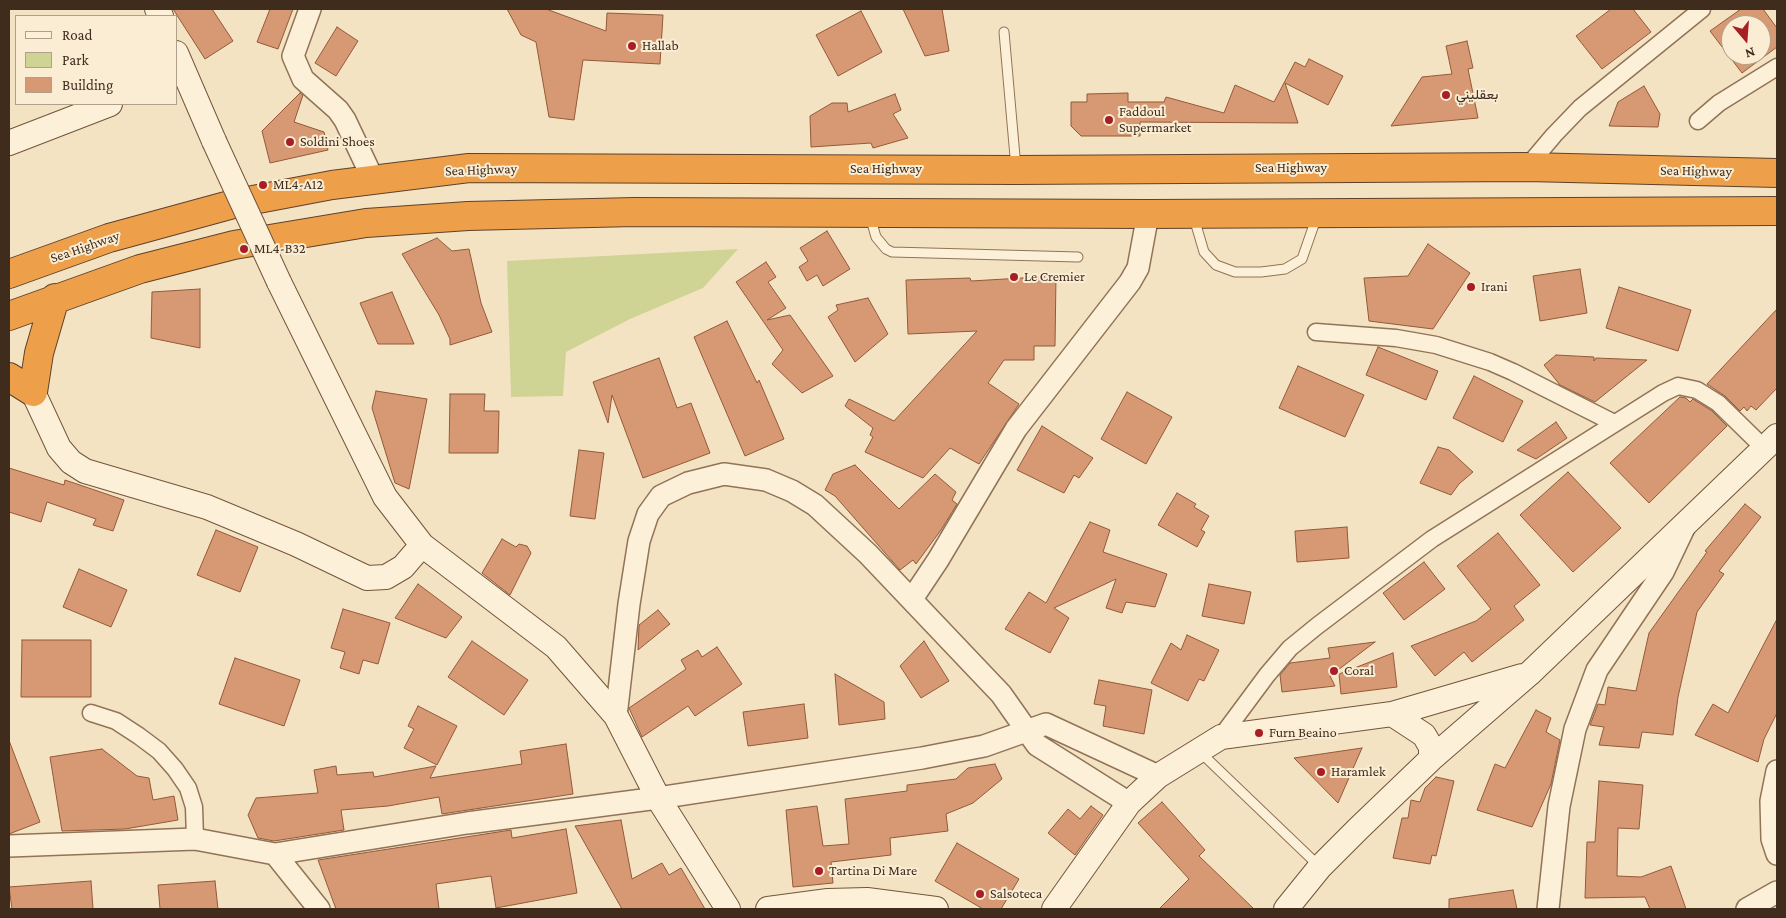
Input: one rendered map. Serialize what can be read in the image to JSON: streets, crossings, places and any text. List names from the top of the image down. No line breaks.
{"streets":{"highway":["Sea Highway"]},"places":["Hallab","بعقليني","Faddoul Supermarket","Soldini Shoes","ML4-A12","ML4-B32","Le Cremier","Irani","Coral","Furn Beaino","Haramlek","Tartina Di Mare","Salsoteca"],"legend":["Road","Park","Building"],"north":"bottom"}
